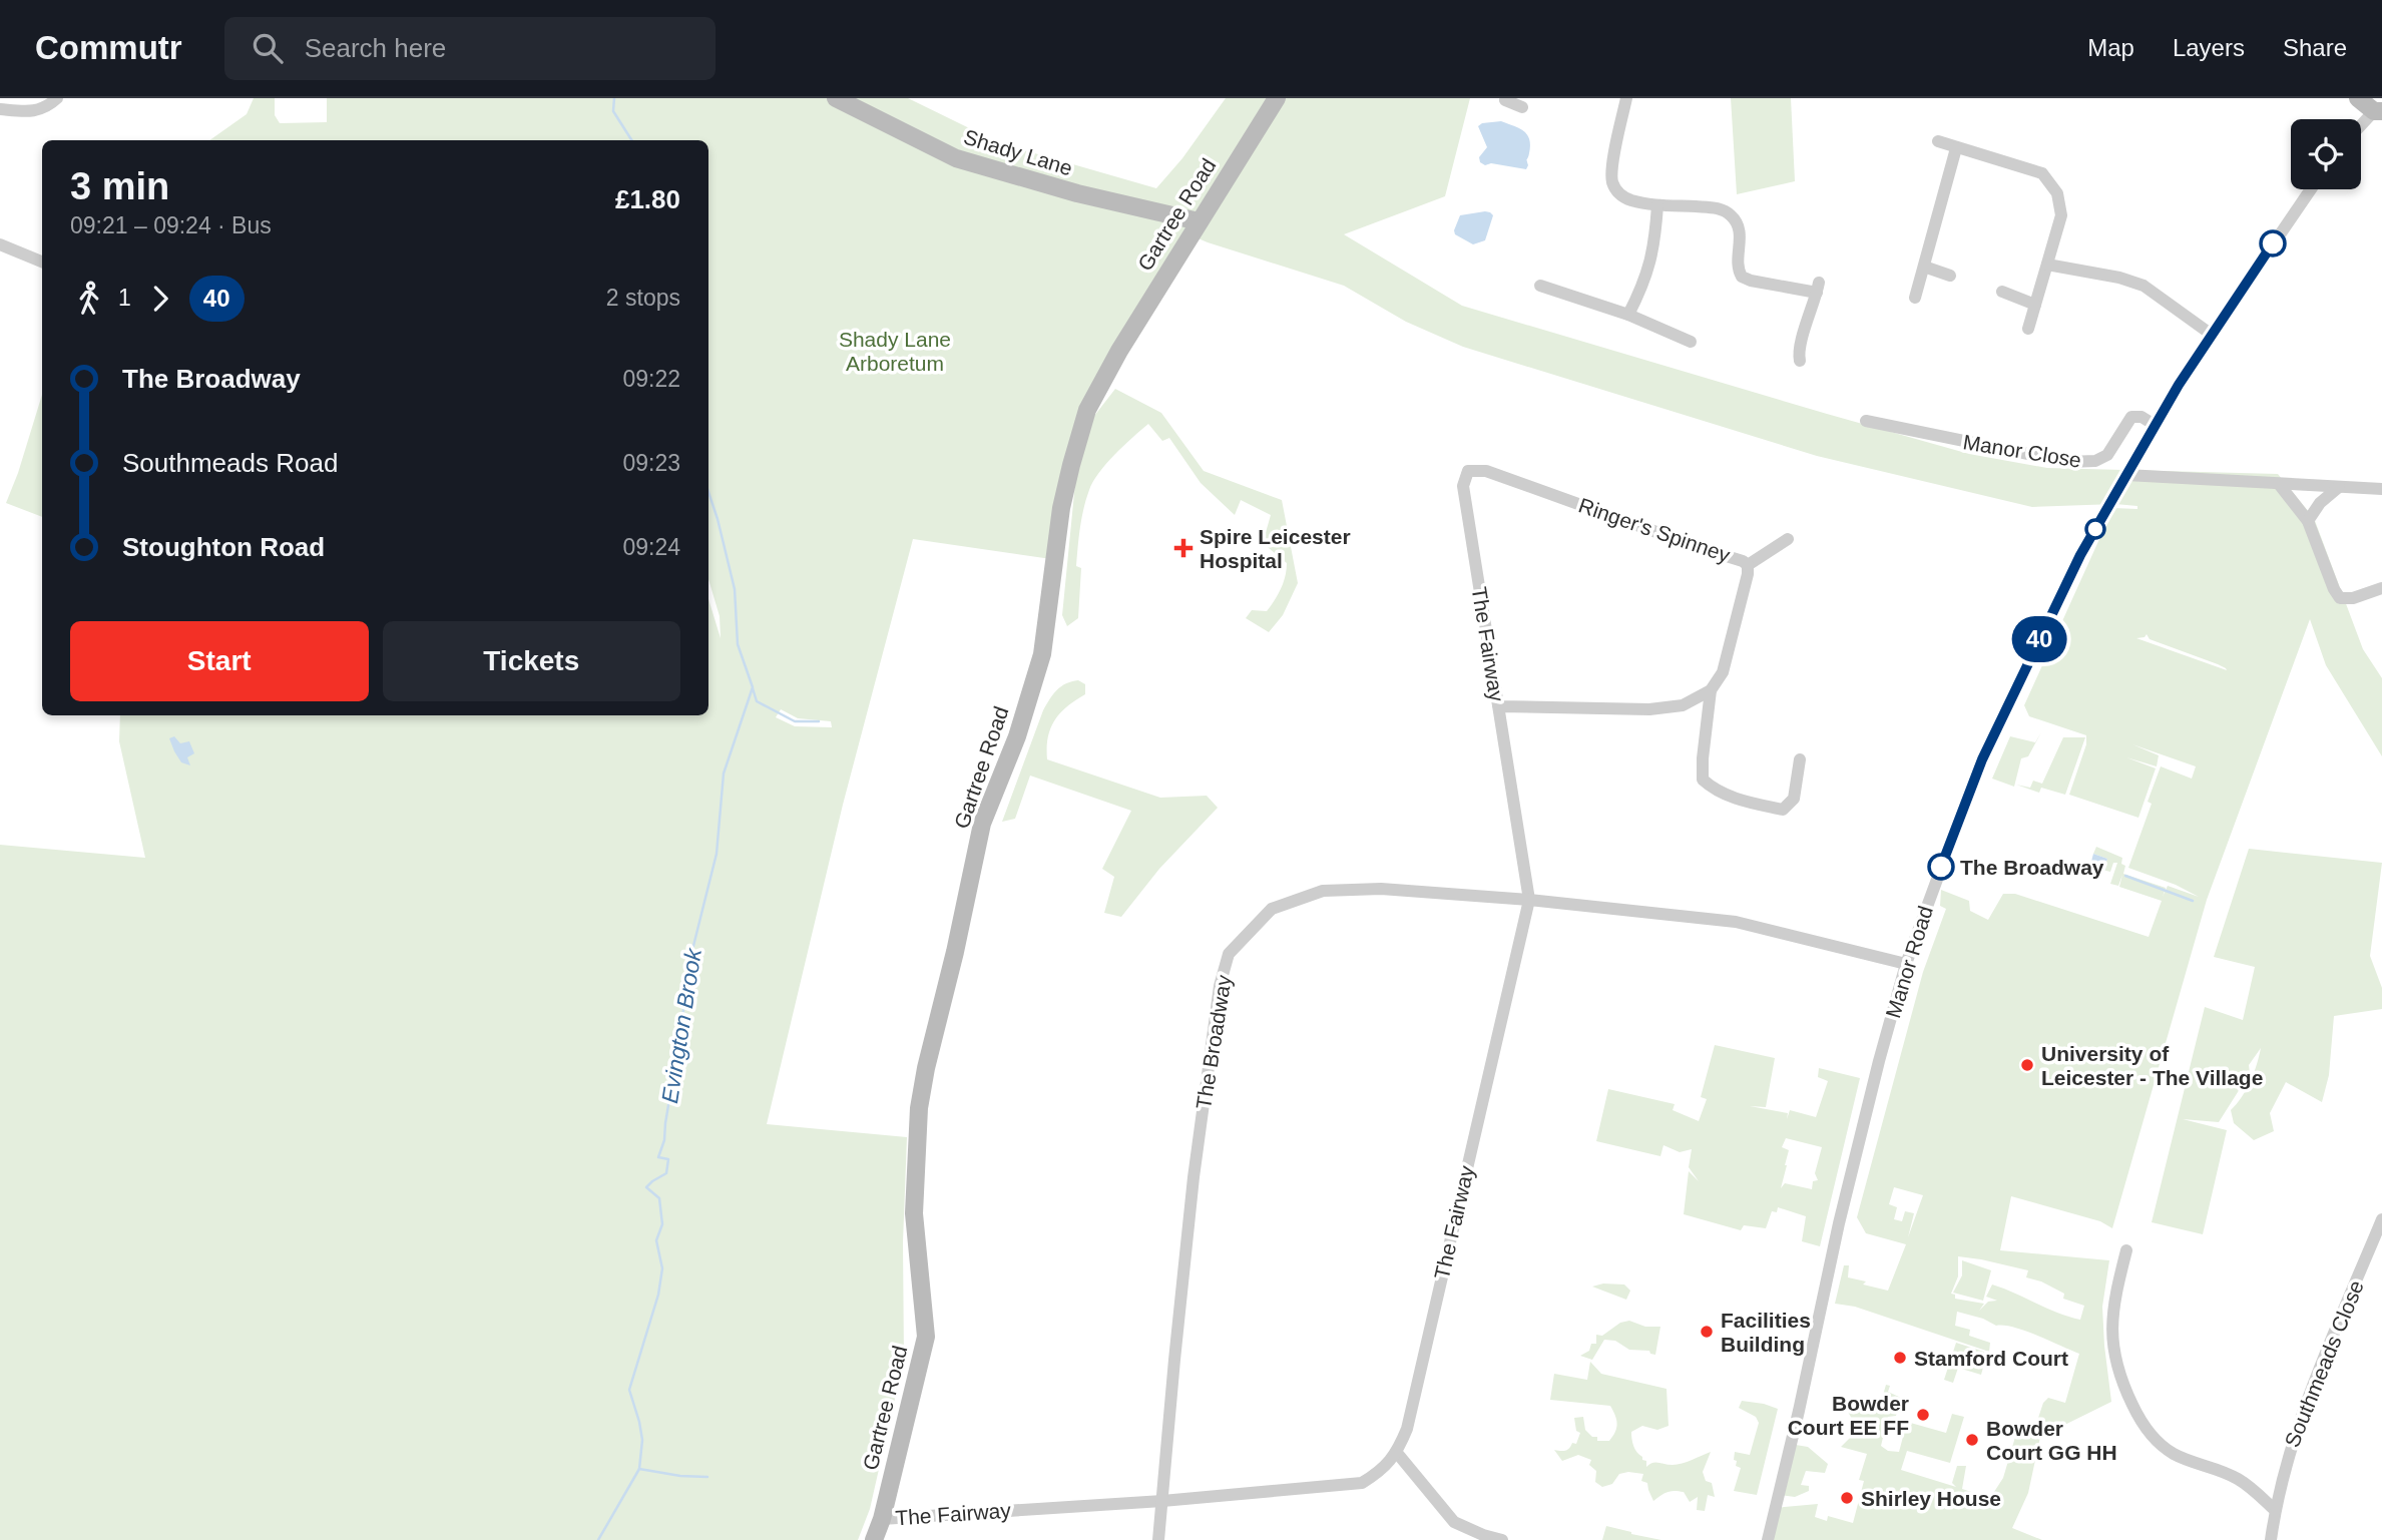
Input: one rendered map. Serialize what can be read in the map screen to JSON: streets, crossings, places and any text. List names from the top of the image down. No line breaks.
{"streets":{"main road":["Shady Lane","Gartree Road"],"street":["Manor Close","Ringer's Spinney","The Fairway","Manor Road","The Broadway","Southmeads Close"]},"crossings":[["Shady Lane","Gartree Road"],["Gartree Road","The Fairway"],["Manor Close","Manor Road"],["Ringer's Spinney","The Fairway"],["The Fairway","The Broadway"],["Manor Road","The Broadway"]],"water":["Evington Brook"],"parks":["Shady Lane Arboretum"],"places":{"health":["Spire Leicester Hospital"],"other":["The Broadway","University of Leicester - The Village","Facilities Building","Stamford Court","Bowder Court EE FF","Bowder Court GG HH","Shirley House"]},"lines":["bus line 40"],"page":{"header":"Commutr","search":"Search here","nav":["Map","Layers","Share"],"on_map":"40","heading":["3 min","09:21 – 09:24 · Bus","£1.80"],"legs":["1","40","2 stops"],"list":[{"name":"The Broadway","value":"09:22"},{"name":"Southmeads Road","value":"09:23"},{"name":"Stoughton Road","value":"09:24"}],"buttons":["Start","Tickets"]}}
